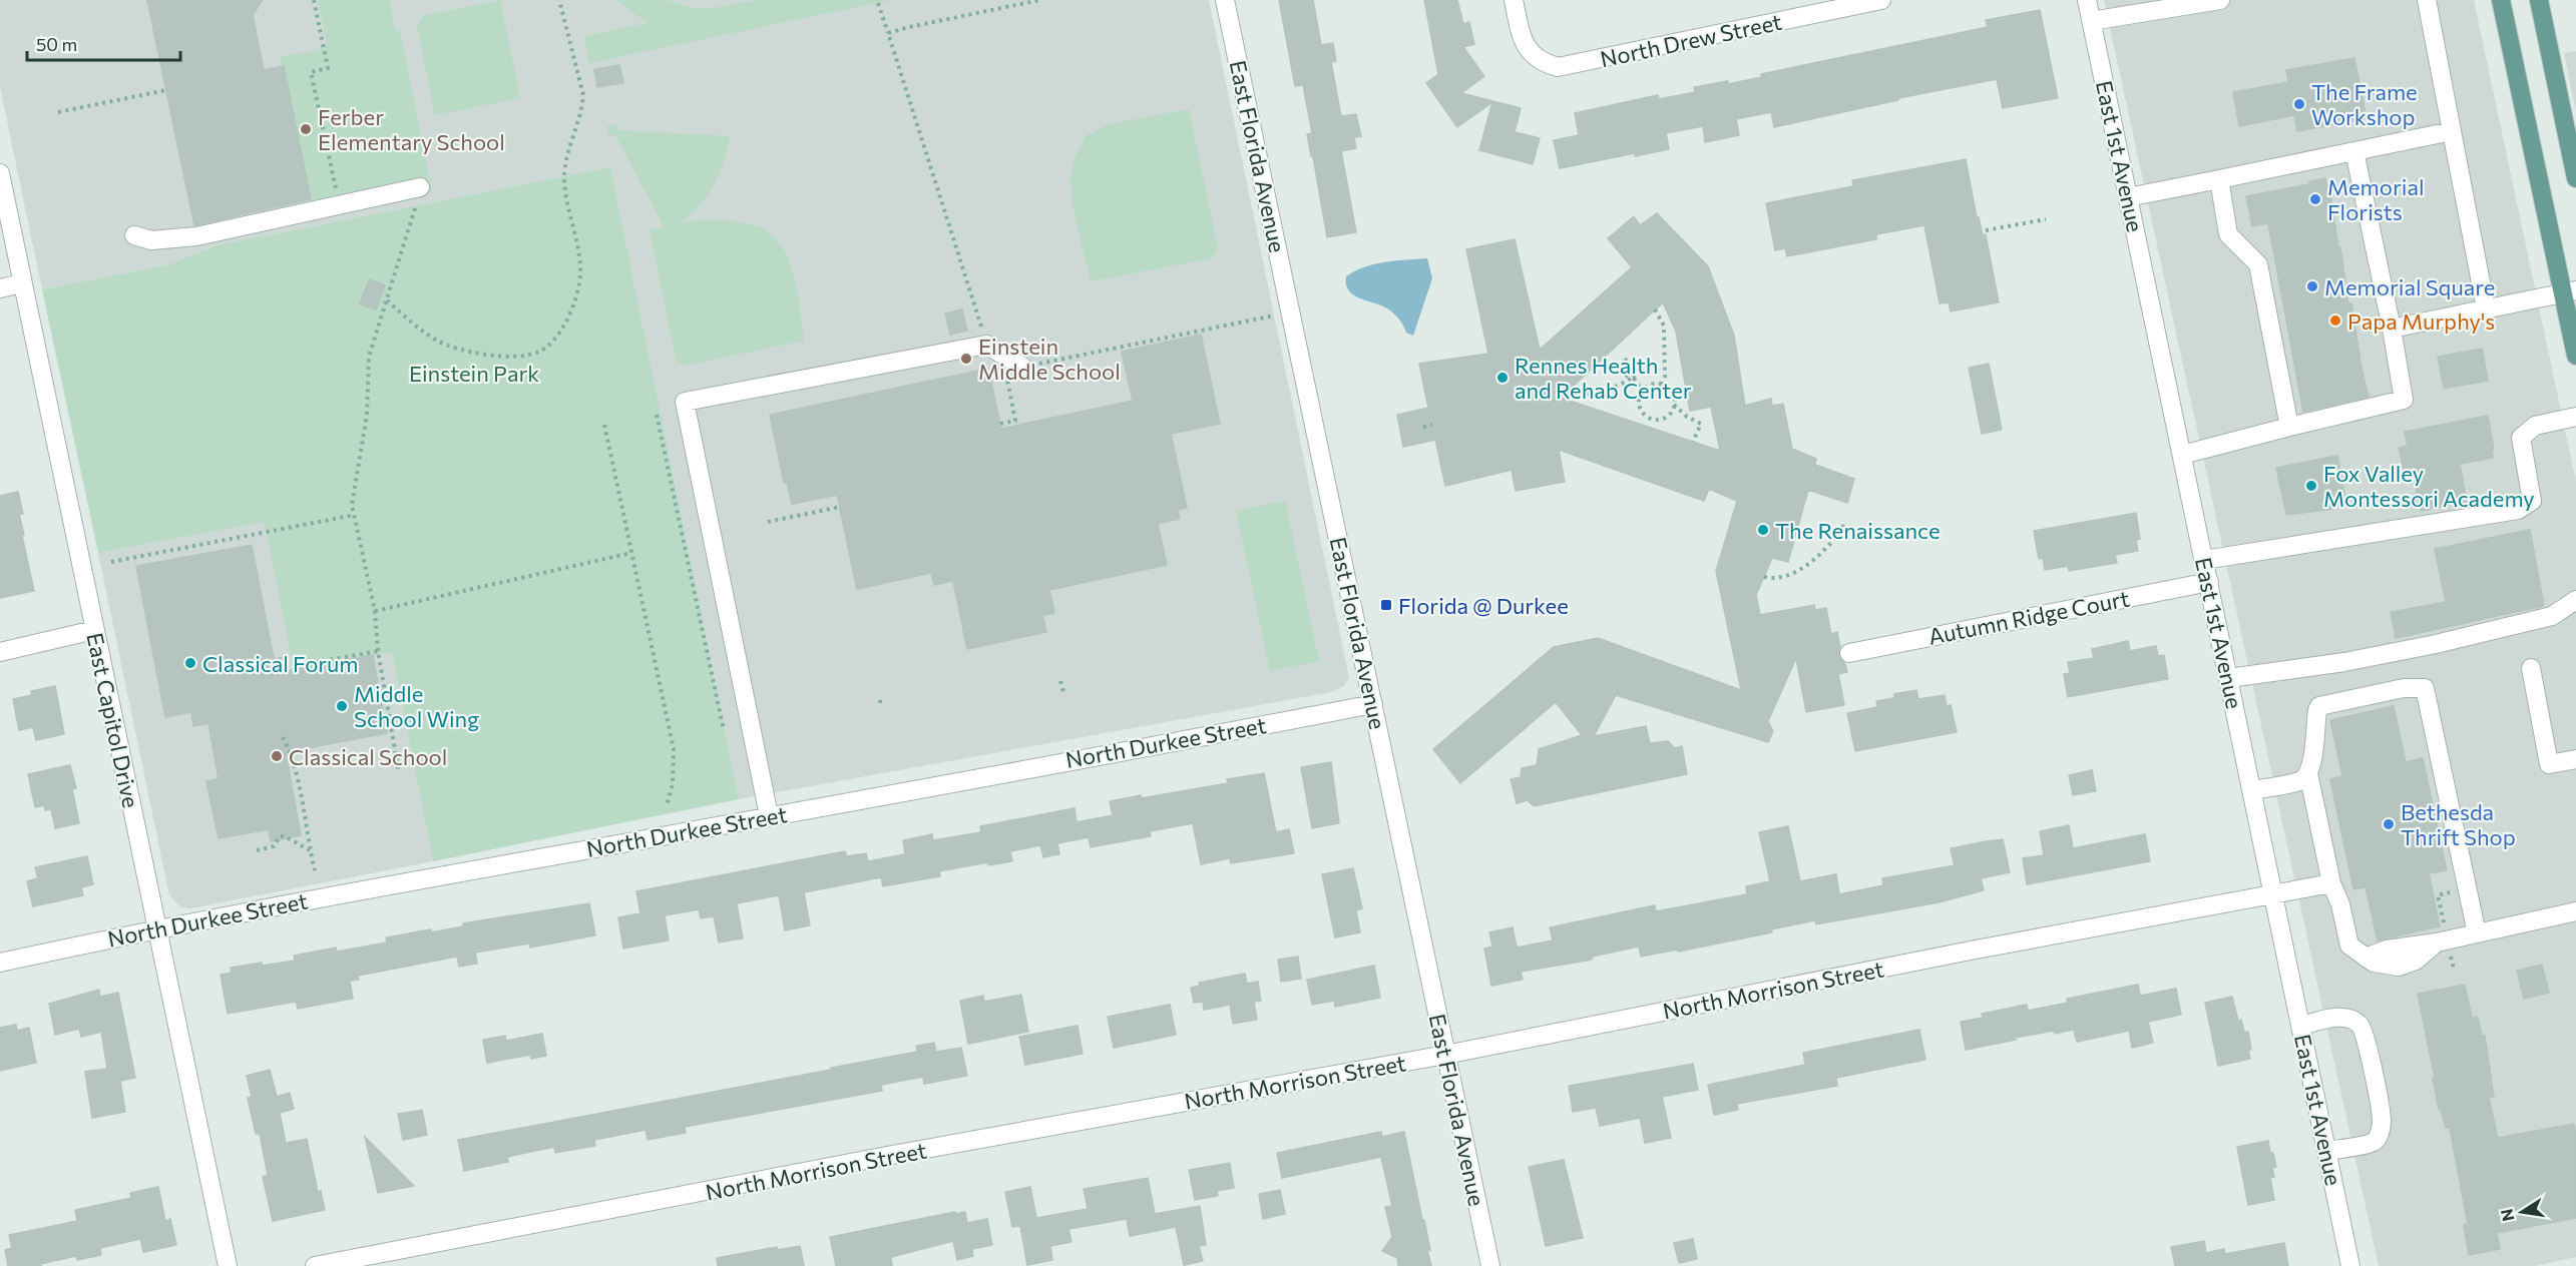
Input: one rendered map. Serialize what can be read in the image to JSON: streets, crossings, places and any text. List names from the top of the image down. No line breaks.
{"streets":{"street":["North Drew Street","East Florida Avenue","East 1st Avenue","Autumn Ridge Court","East Capitol Drive","North Durkee Street","North Morrison Street"]},"crossings":[["East Florida Avenue","North Durkee Street"],["East Florida Avenue","North Morrison Street"],["East 1st Avenue","Autumn Ridge Court"],["East 1st Avenue","North Morrison Street"],["East Capitol Drive","North Durkee Street"]],"parks":["Einstein Park"],"places":{"other":["The Frame Workshop","Ferber Elementary School","Memorial Florists","Memorial Square","Papa Murphy's","Einstein Middle School","Rennes Health and Rehab Center","Fox Valley Montessori Academy","The Renaissance","Classical Forum","Middle School Wing","Classical School","Bethesda Thrift Shop"],"transit":["Florida @ Durkee"]},"scale_bar":"50 m","north":"left"}
